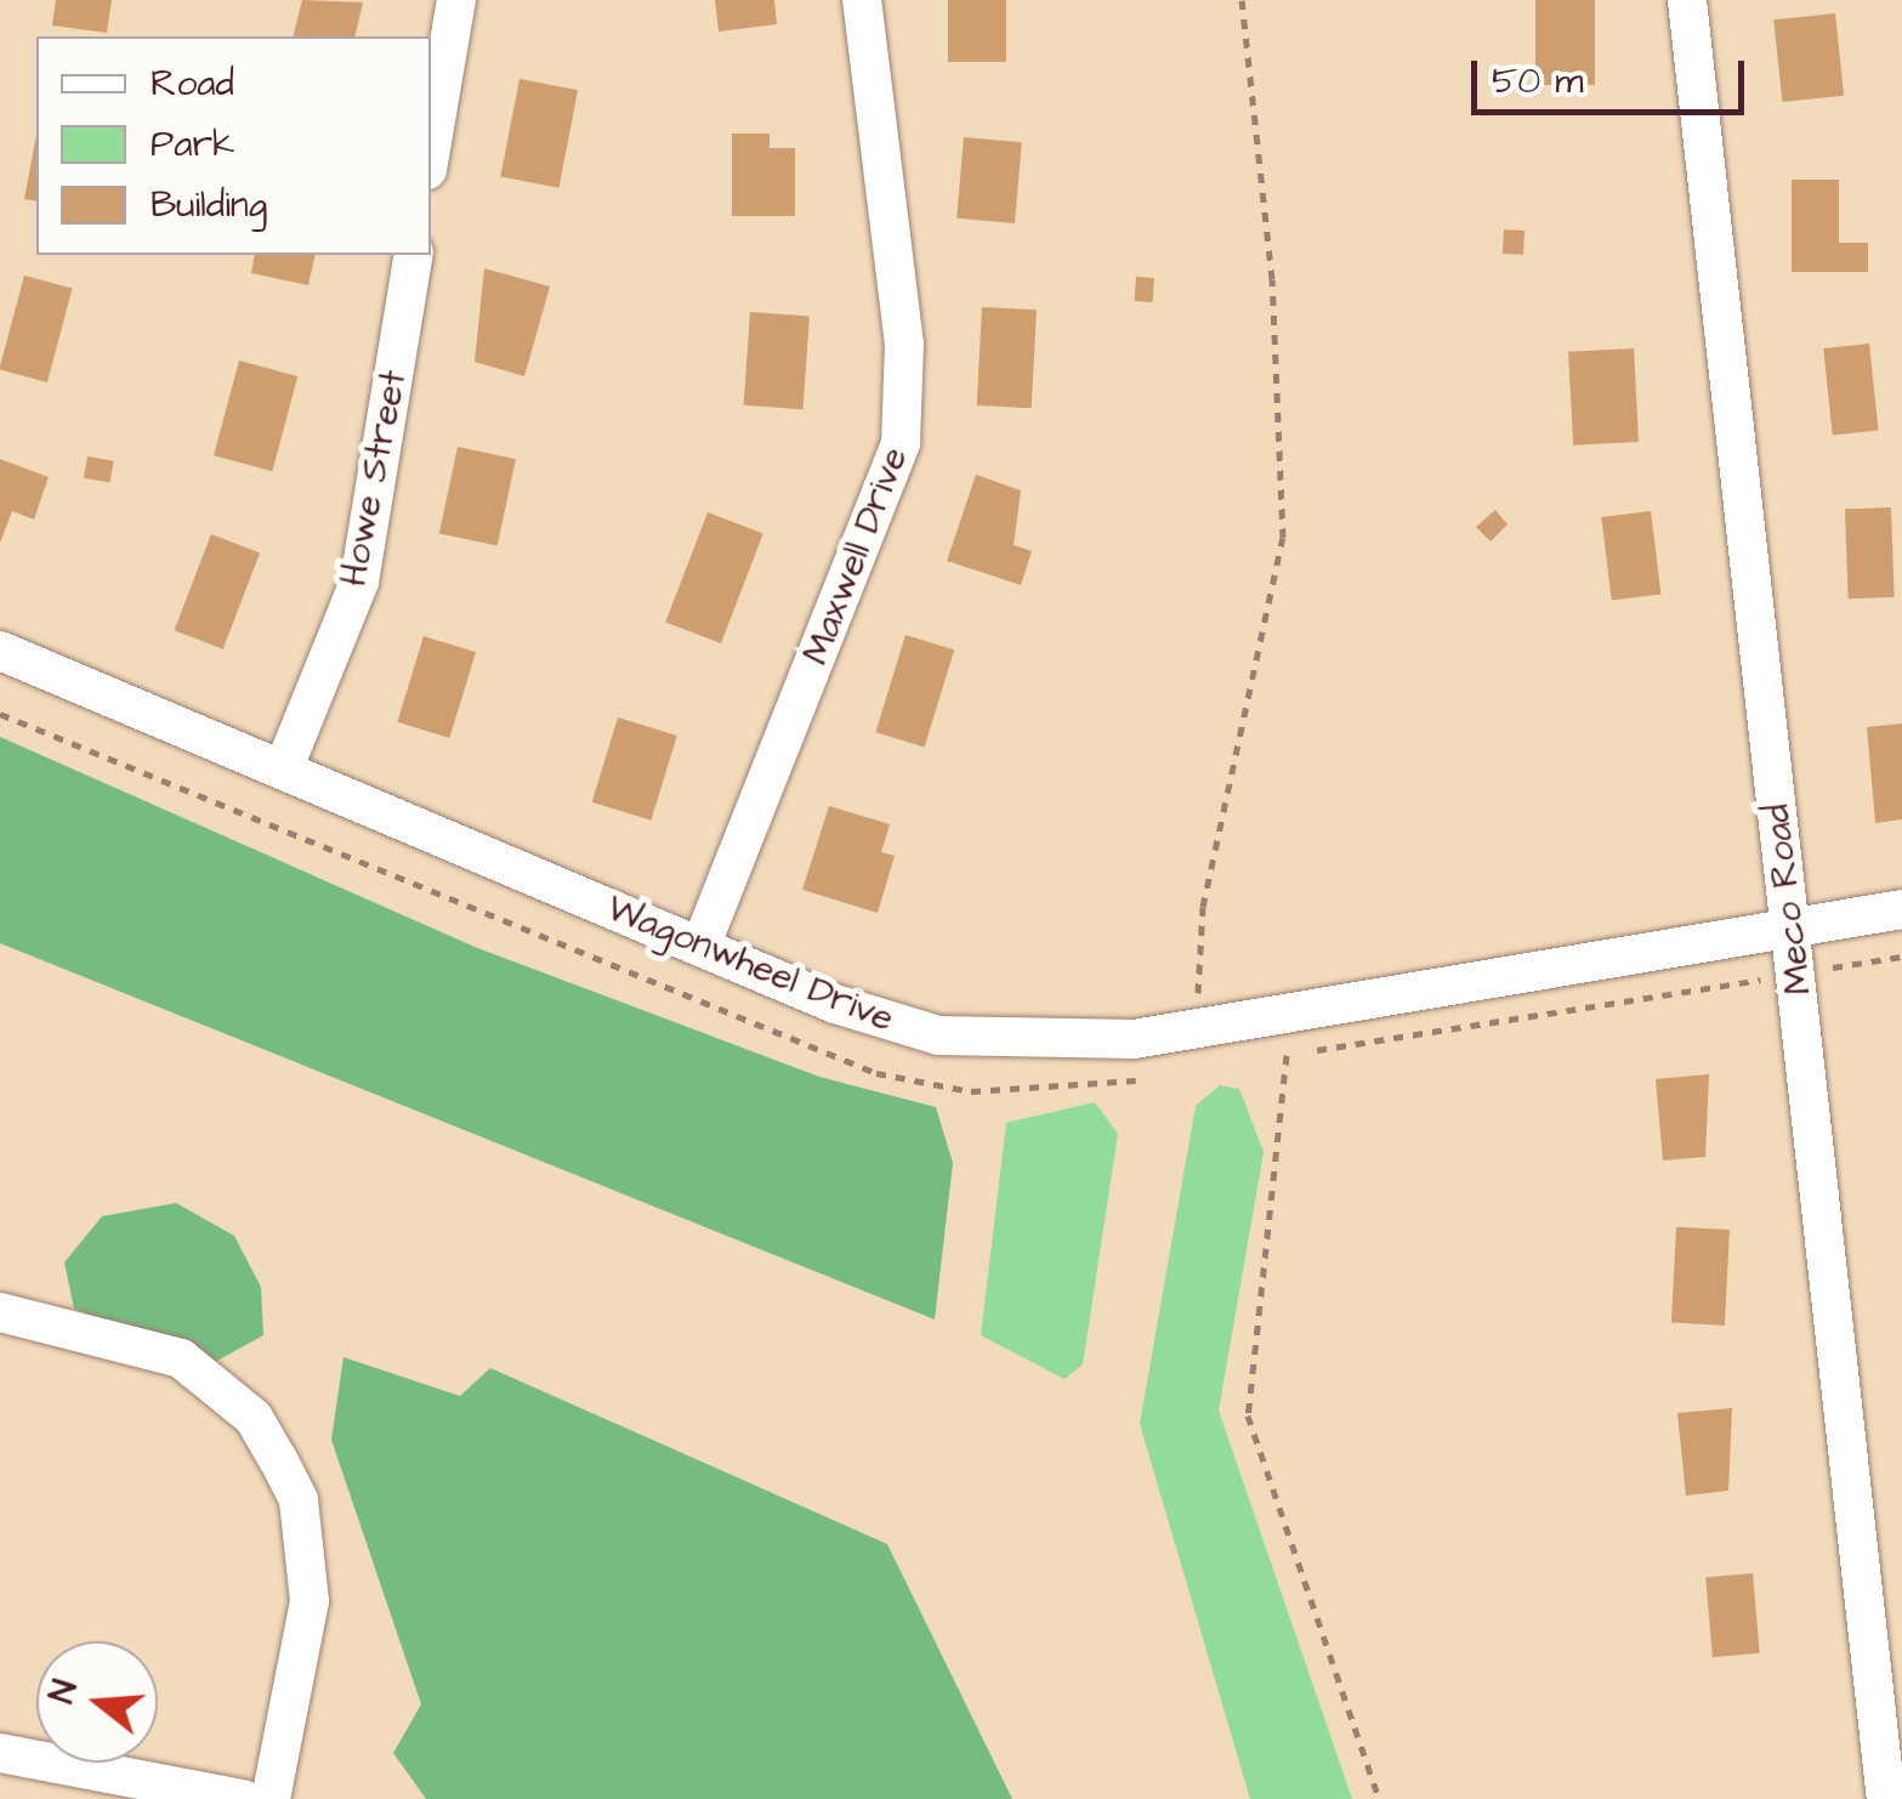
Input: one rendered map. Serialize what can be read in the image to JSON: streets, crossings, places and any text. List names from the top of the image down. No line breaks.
{"streets":{"street":["Howe Street","Maxwell Drive","Meco Road","Wagonwheel Drive"]},"crossings":[["Howe Street","Wagonwheel Drive"],["Maxwell Drive","Wagonwheel Drive"],["Meco Road","Wagonwheel Drive"]],"legend":["Road","Park","Building"],"scale_bar":"50 m","north":"left"}
